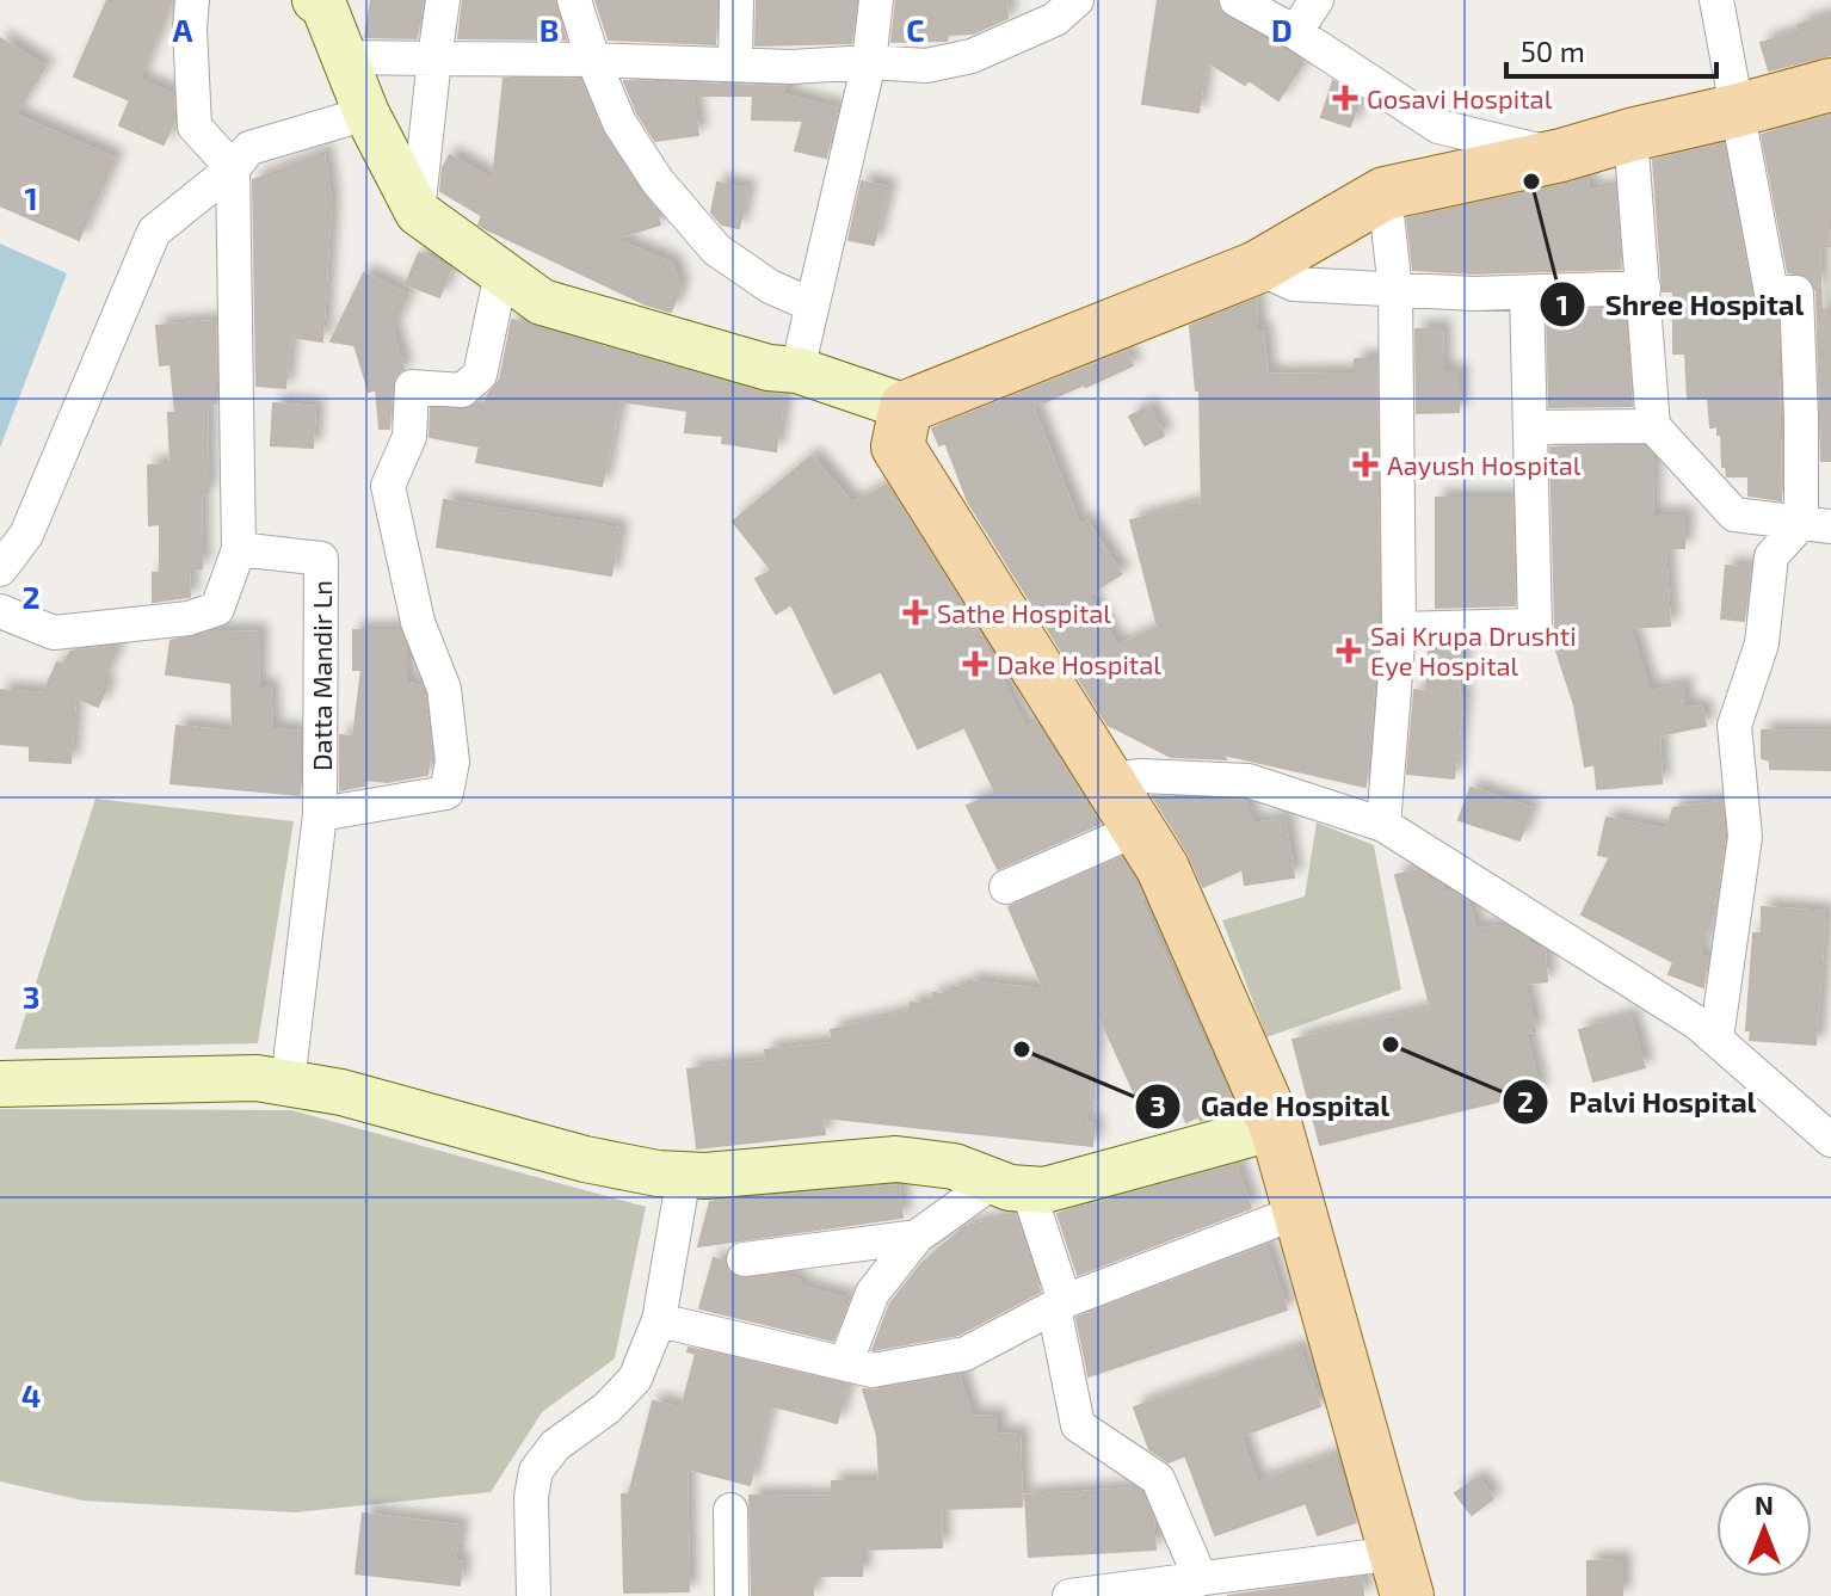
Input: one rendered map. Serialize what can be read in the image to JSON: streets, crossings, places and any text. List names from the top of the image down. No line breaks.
{"streets":{"street":["Datta Mandir Ln"]},"places":{"health":["Gosavi Hospital","Aayush Hospital","Sathe Hospital","Sai Krupa Drushti Eye Hospital","Dake Hospital"],"other":["Shree Hospital","Palvi Hospital","Gade Hospital"]},"scale_bar":"50 m","north":"top","grid":{"columns":["A","B","C","D"],"rows":["1","2","3","4"]}}
